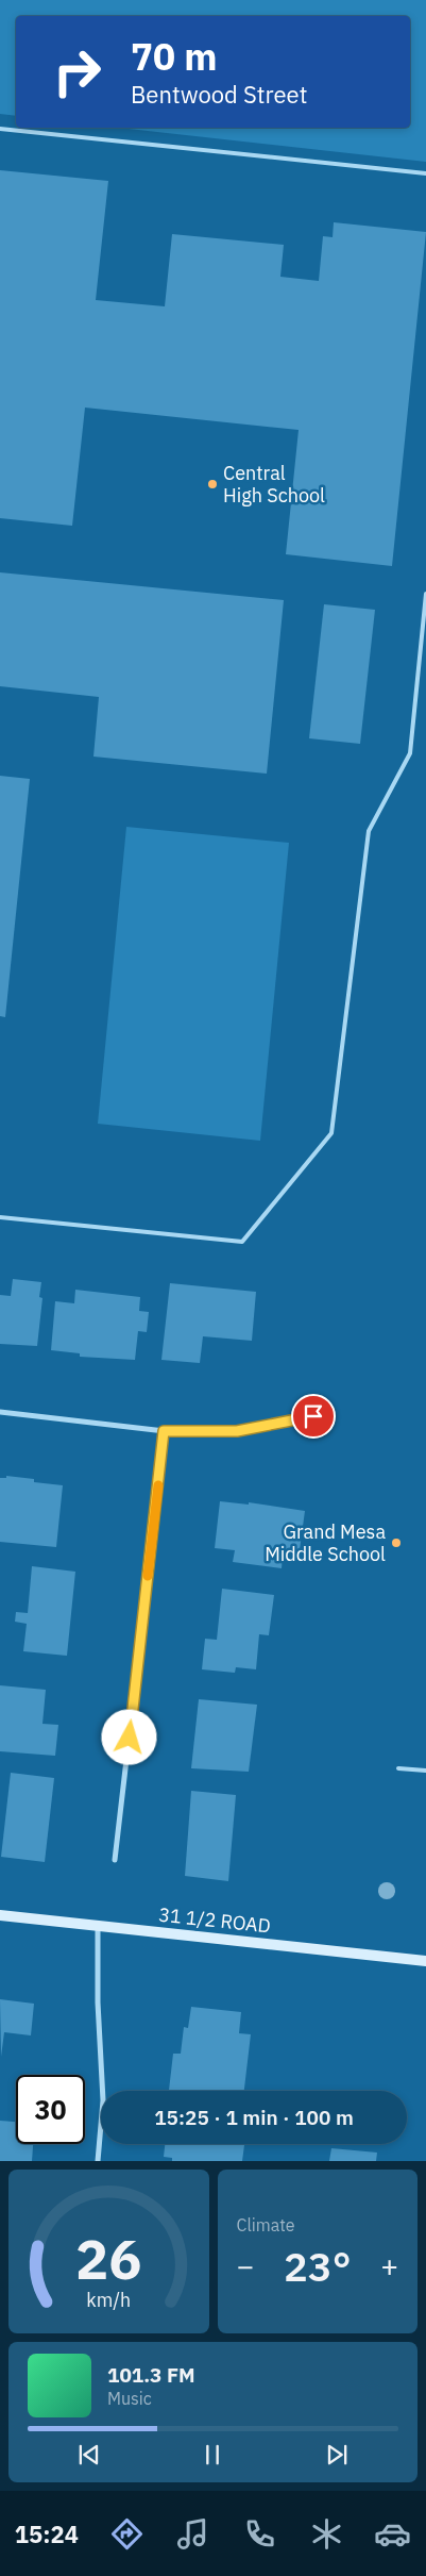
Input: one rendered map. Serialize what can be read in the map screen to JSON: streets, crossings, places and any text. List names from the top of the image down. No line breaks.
{"streets":{"street":["31 1/2 ROAD"]},"places":["Central High School","Grand Mesa Middle School"],"page":{"turn":["70 m","Bentwood Street"],"limit":"30","trip":"15:25 · 1 min · 100 m","tile":"Climate","heat":["−","23°","+"],"song":["101.3 FM","Music"],"tabs":"15:24","gauge":["26","km/h"]}}
